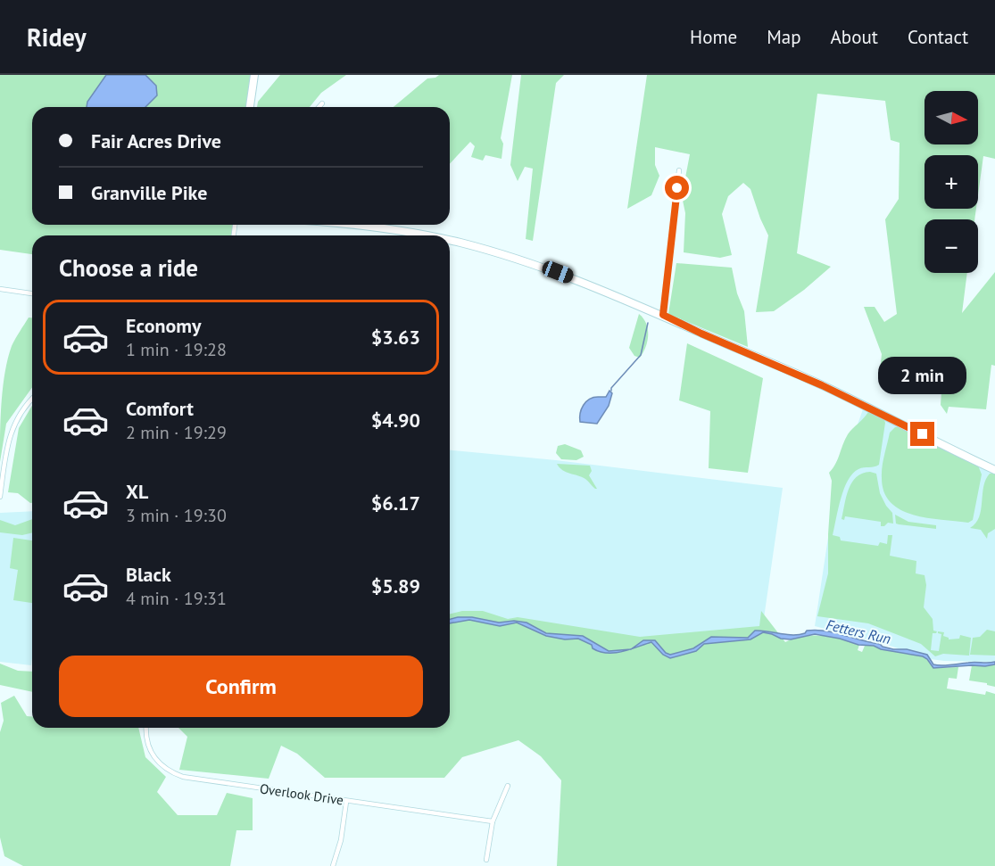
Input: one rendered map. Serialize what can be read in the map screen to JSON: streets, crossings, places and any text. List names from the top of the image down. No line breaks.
{"streets":{"street":["Overlook Drive"]},"water":["Fetters Run"],"north":"right","page":{"header":"Ridey","nav":["Home","Map","About","Contact"],"map_buttons":["+","−"],"banner":["Fair Acres Drive","Granville Pike"],"heading":"Choose a ride","list":[{"name":"Economy","note":"1 min · 19:28","value":"$3.63"},{"name":"Comfort","note":"2 min · 19:29","value":"$4.90"},{"name":"XL","note":"3 min · 19:30","value":"$6.17"},{"name":"Black","note":"4 min · 19:31","value":"$5.89"}],"bubble":"2 min","buttons":"Confirm"}}
